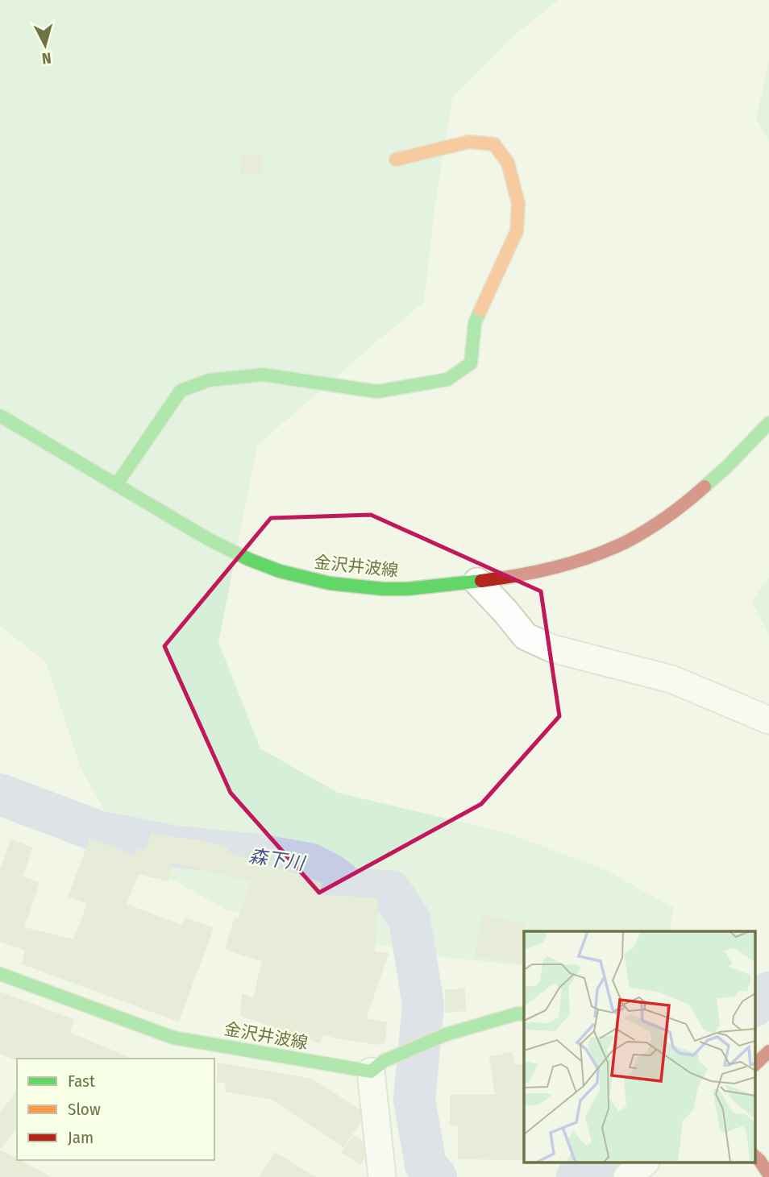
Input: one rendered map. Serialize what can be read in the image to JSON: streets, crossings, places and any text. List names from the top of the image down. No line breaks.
{"streets":{"street":["金沢井波線"]},"water":["森下川"],"legend":["Fast","Slow","Jam"],"north":"bottom"}
